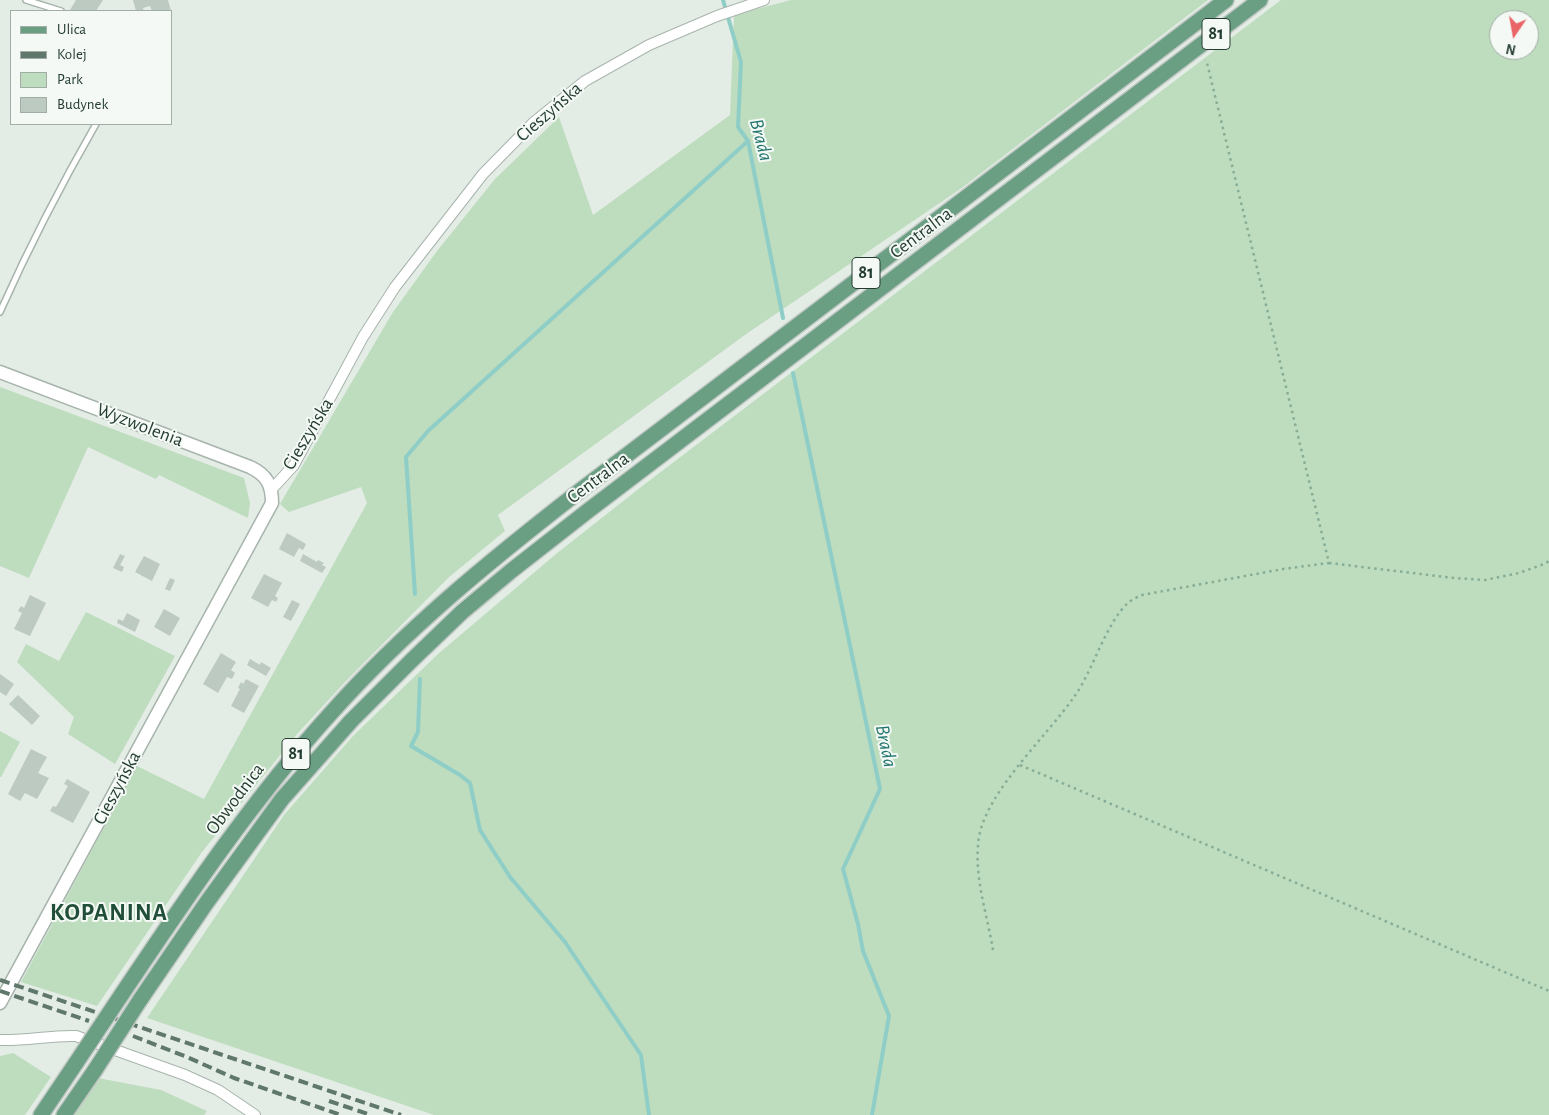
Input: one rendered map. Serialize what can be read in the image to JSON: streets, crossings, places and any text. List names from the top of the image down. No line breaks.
{"streets":{"main road":["81","Centralna","Obwodnica"],"street":["Cieszyńska","Wyzwolenia"]},"crossings":[["Cieszyńska","Wyzwolenia"],["Centralna","Obwodnica"]],"districts":["KOPANINA"],"water":["Brada"],"legend":["Ulica","Kolej","Park","Budynek"],"north":"bottom"}
